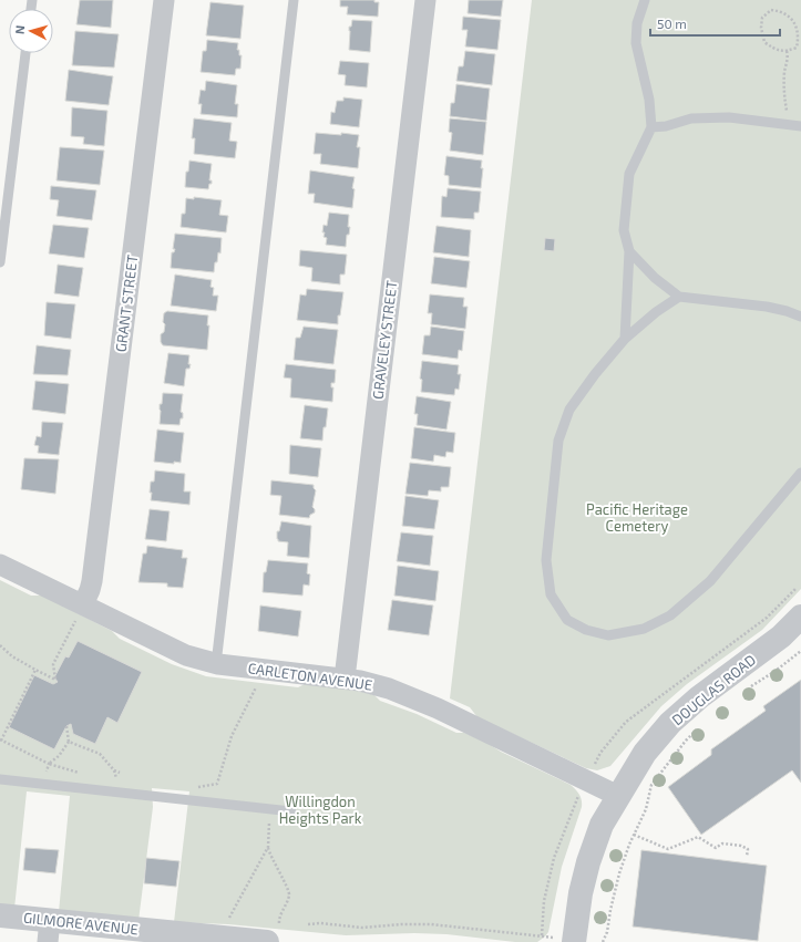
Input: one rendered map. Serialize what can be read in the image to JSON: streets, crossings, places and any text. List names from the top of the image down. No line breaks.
{"streets":{"street":["GRANT STREET","GRAVELEY STREET","CARLETON AVENUE","DOUGLAS ROAD","GILMORE AVENUE"]},"crossings":[["GRANT STREET","CARLETON AVENUE"],["GRAVELEY STREET","CARLETON AVENUE"],["CARLETON AVENUE","DOUGLAS ROAD"]],"parks":["Pacific Heritage Cemetery","Willingdon Heights Park"],"scale_bar":"50 m","north":"left"}
